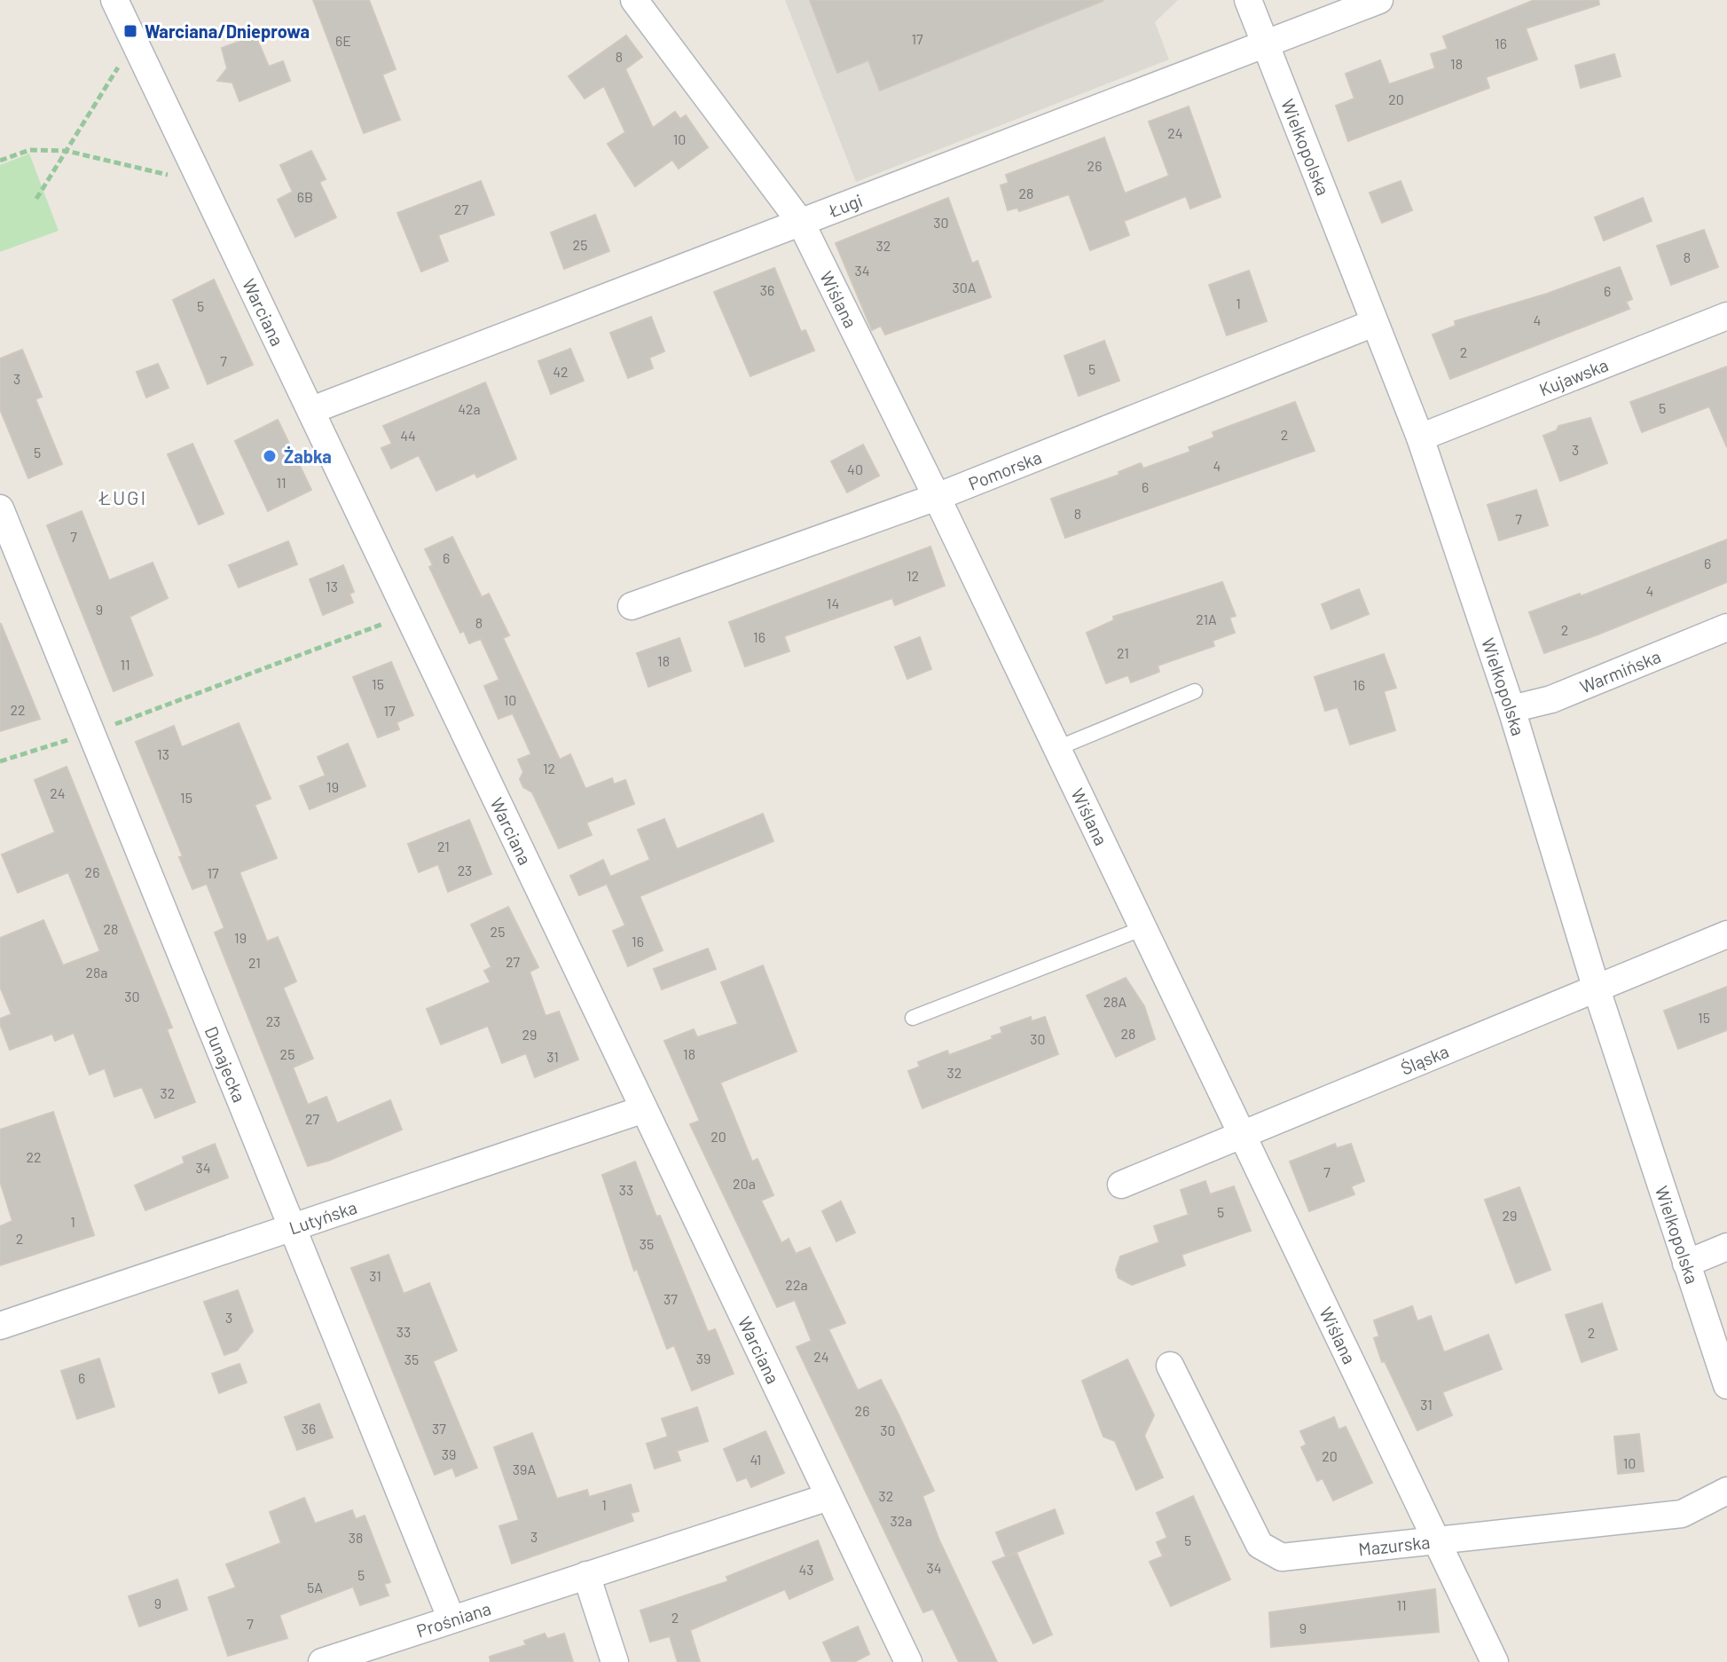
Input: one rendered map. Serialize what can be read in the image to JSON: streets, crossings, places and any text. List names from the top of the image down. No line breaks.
{"streets":{"street":["Wielkopolska","Ługi","Wiślana","Warciana","Kujawska","Pomorska","Warmińska","Śląska","Dunajecka","Lutyńska","Mazurska","Prośniana"]},"crossings":[["Wielkopolska","Ługi"],["Wielkopolska","Kujawska"],["Wielkopolska","Pomorska"],["Wielkopolska","Warmińska"],["Wielkopolska","Śląska"],["Ługi","Wiślana"],["Ługi","Warciana"],["Wiślana","Pomorska"],["Wiślana","Śląska"],["Wiślana","Mazurska"],["Warciana","Lutyńska"],["Warciana","Prośniana"],["Dunajecka","Lutyńska"],["Dunajecka","Prośniana"]],"districts":["ŁUGI"],"places":{"transit":["Warciana/Dnieprowa"],"other":["Żabka"]},"house_numbers":["17","6E","16","8","18","20","24","10","26","28","6B","27","30","25","32","8","34","30A","36","6","1","5","4","2","7","5","42","3","5","42a","2","44","3","5","4","40","11","6","8","7","7","6","6","12","13","4","14","9","21A","8","2","16","21","18","11","15","16","10","22","17","13","12","19","24","15","21","23","26","17","28","25","19","16","27","21","28a","30","28A","15","23","28","29","30","25","18","31","32","32","27","20","22","34","7","20a","33","5","29","1","2","35","31","22a","37","3","33","2","24","39","35","6","31","26","36","37","30","39","20","41","10","39A","32","1","32a","3","38","5","34","43","5","5A","9","11","2","7","9"]}
